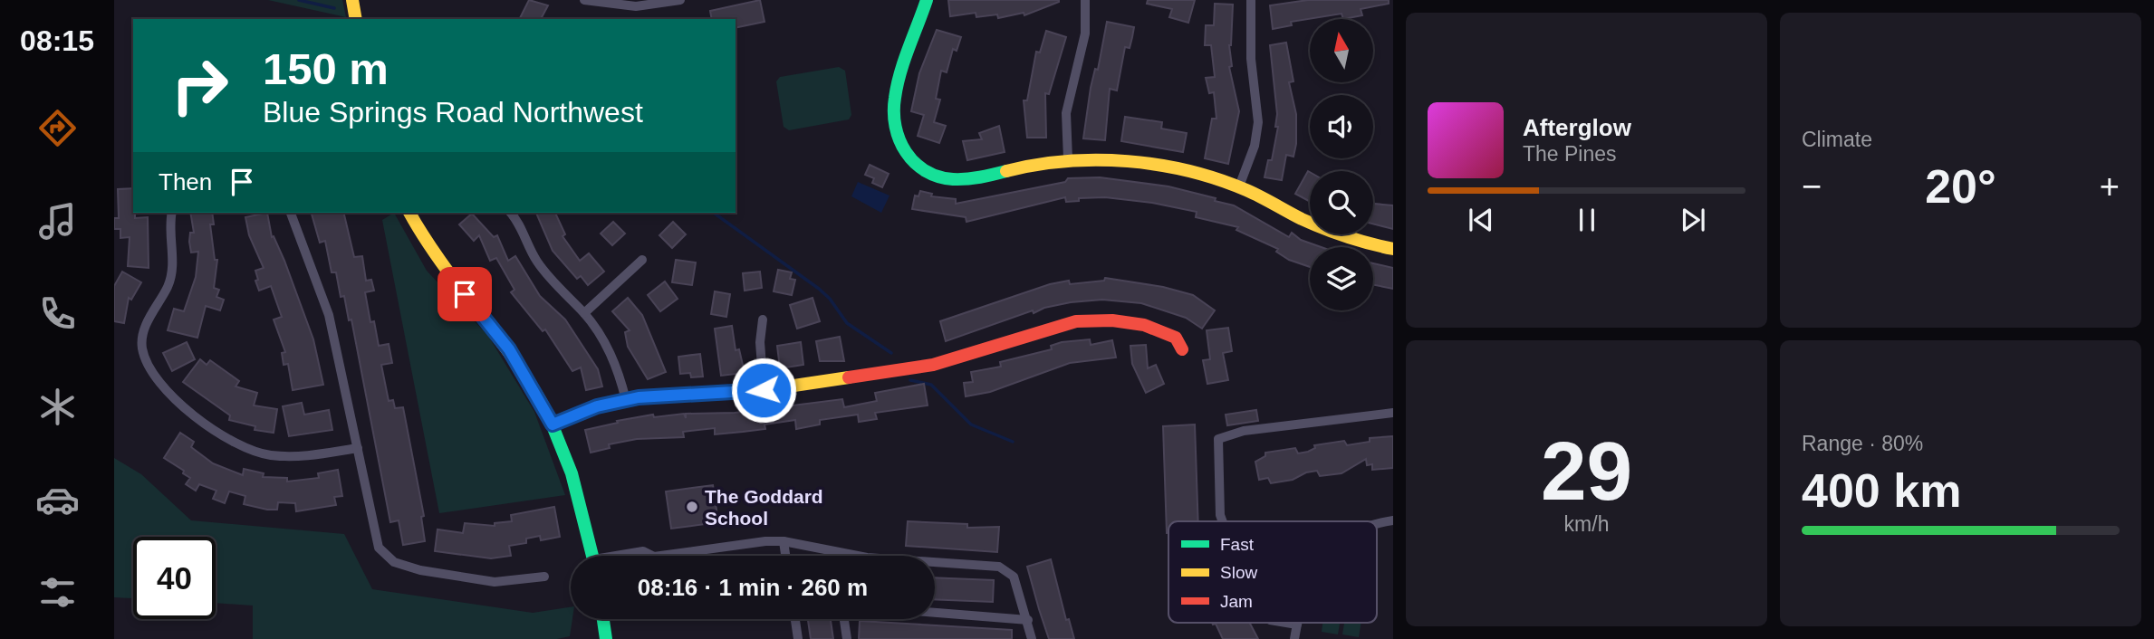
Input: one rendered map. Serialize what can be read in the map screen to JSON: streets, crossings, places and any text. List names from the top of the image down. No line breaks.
{"places":["The Goddard School"],"legend":["Fast","Slow","Jam"],"north":"top","page":{"tabs":"08:15","tile":["Climate",["29","km/h"],["Range · 80%","400 km"]],"turn":["150 m","Blue Springs Road Northwest"],"song":["Afterglow","The Pines"],"then":"Then","heat":["−","20°","+"],"limit":"40","trip":"08:16 · 1 min · 260 m"}}
